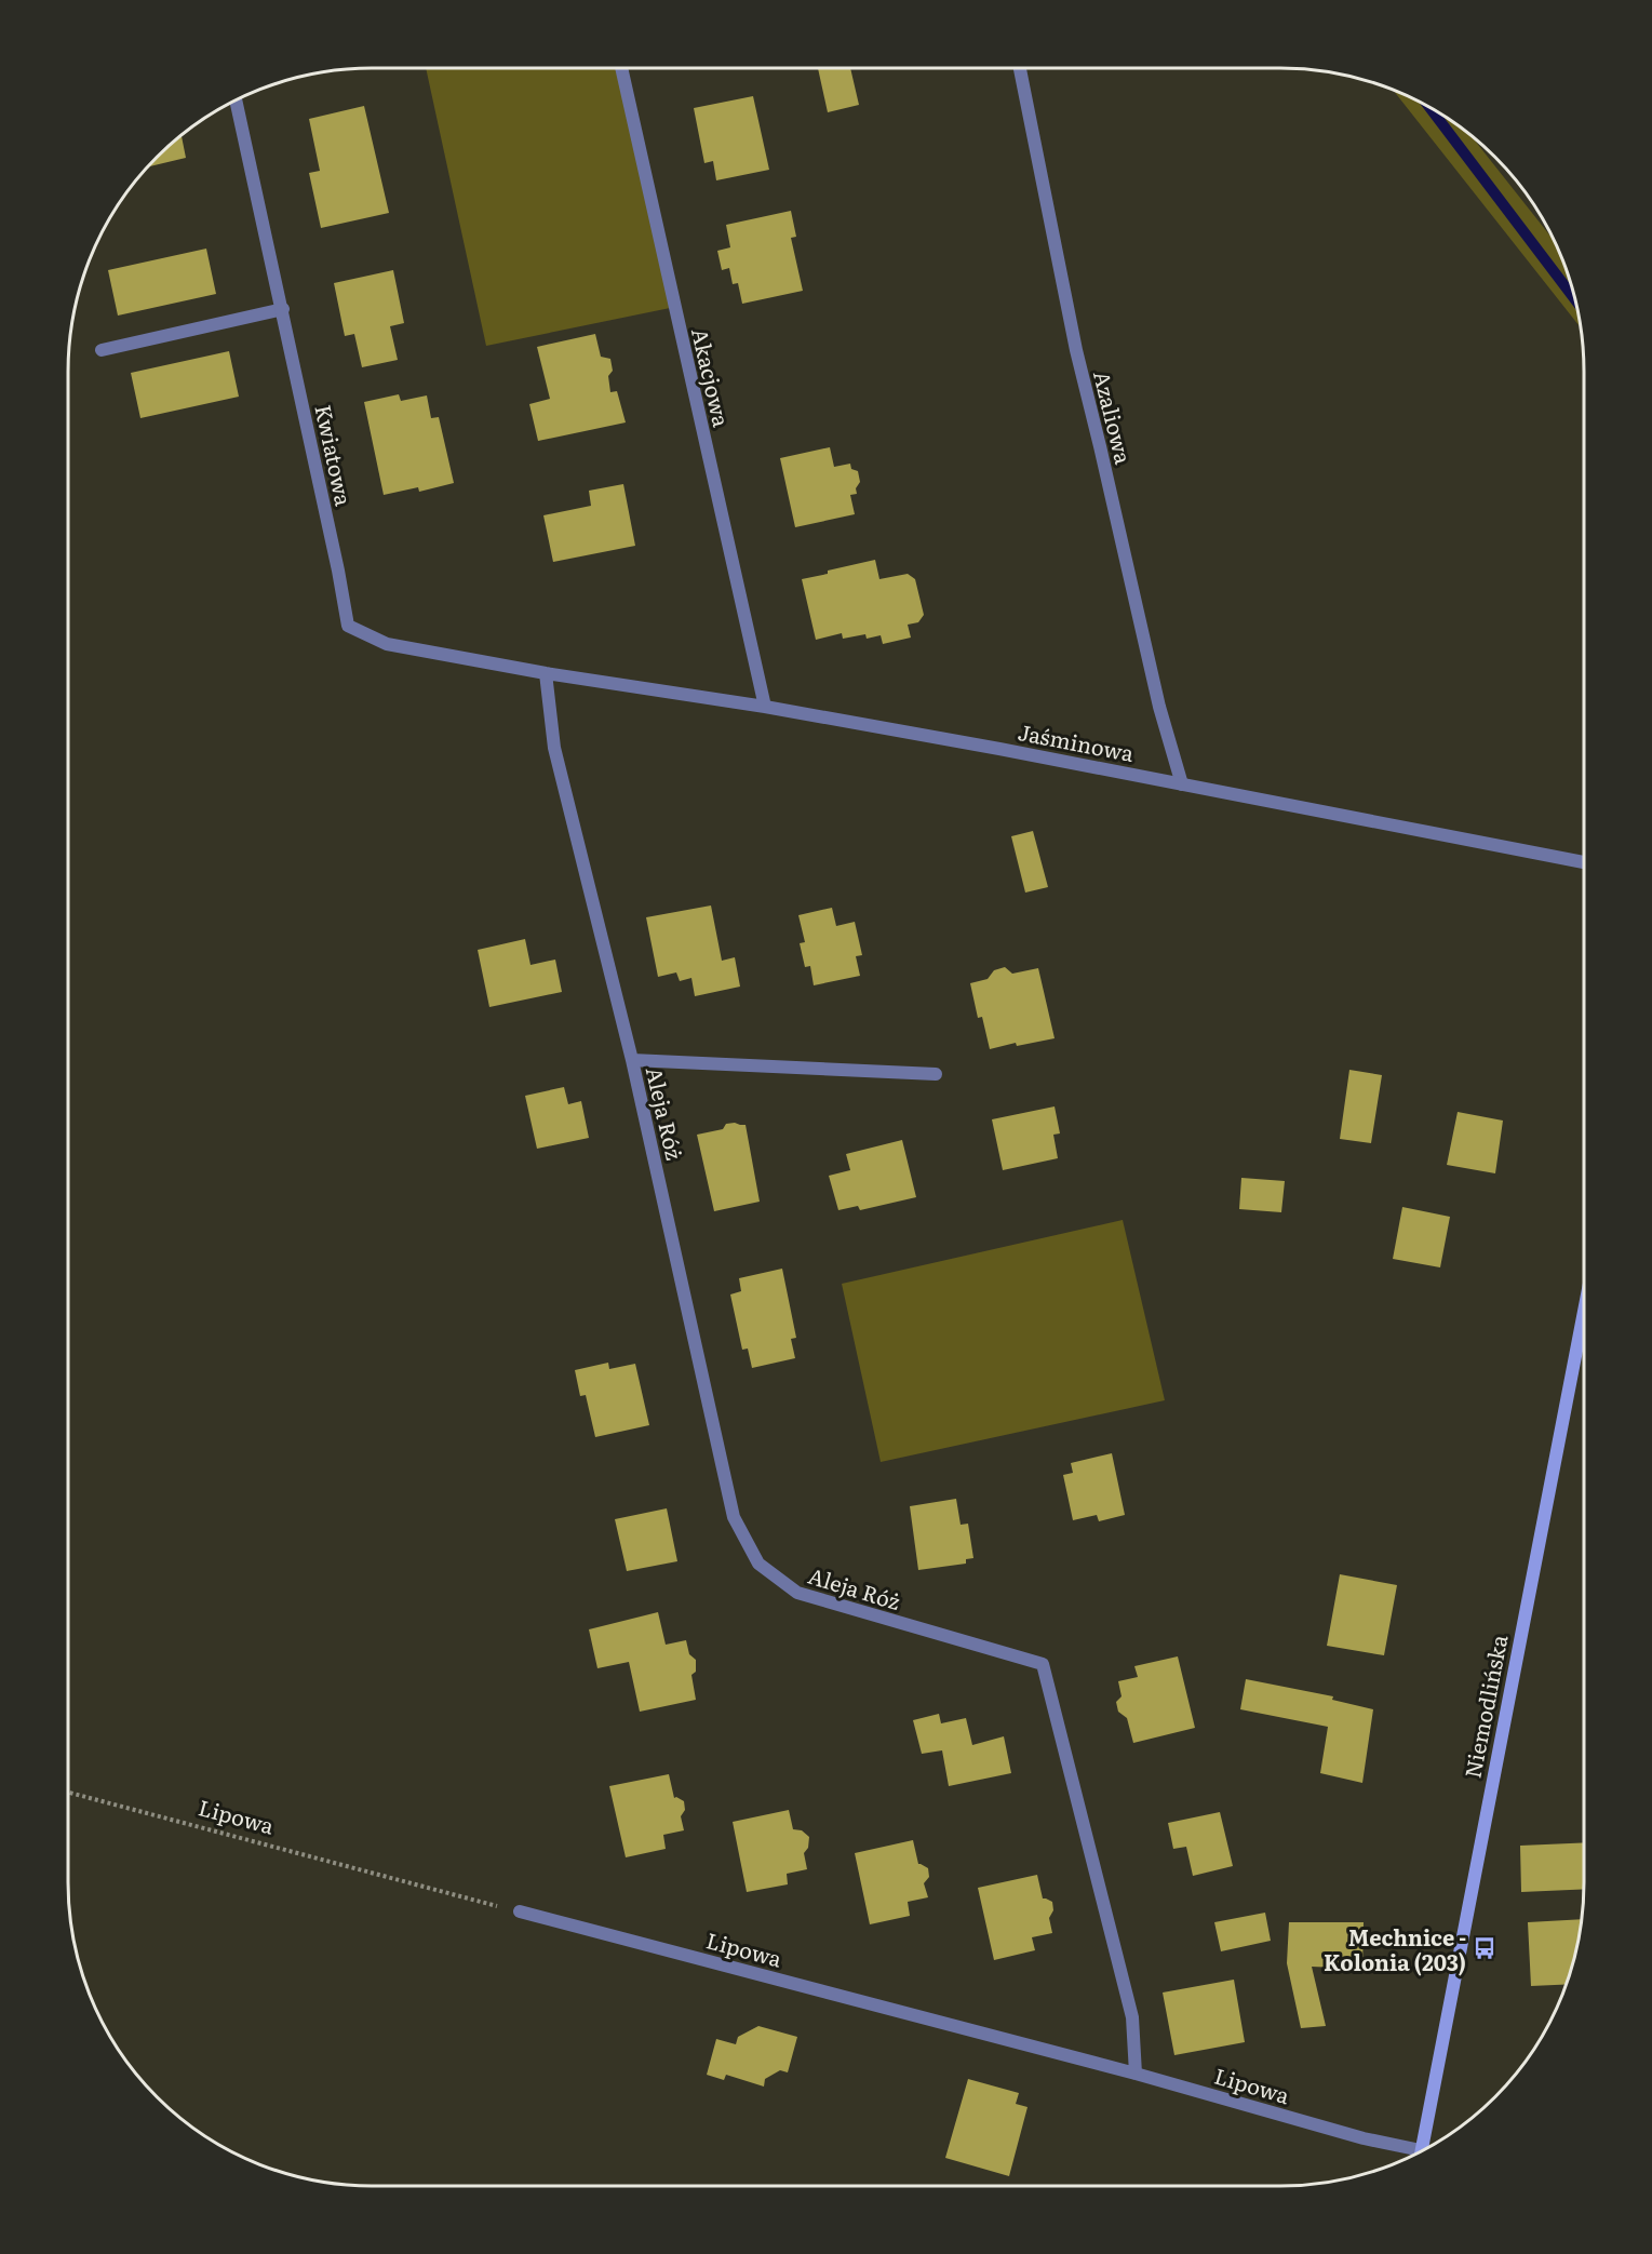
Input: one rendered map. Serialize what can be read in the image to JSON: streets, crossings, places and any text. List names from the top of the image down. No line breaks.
{"streets":{"main road":["Niemodlińska"],"street":["Akacjowa","Azaliowa","Kwiatowa","Jaśminowa","Aleja Róż","Lipowa"]},"crossings":[["Akacjowa","Jaśminowa"],["Azaliowa","Jaśminowa"],["Kwiatowa","Jaśminowa"],["Kwiatowa","Aleja Róż"],["Jaśminowa","Aleja Róż"],["Aleja Róż","Lipowa"],["Niemodlińska","Lipowa"]],"places":{"bus stop":["Mechnice - Kolonia (203)"]}}
